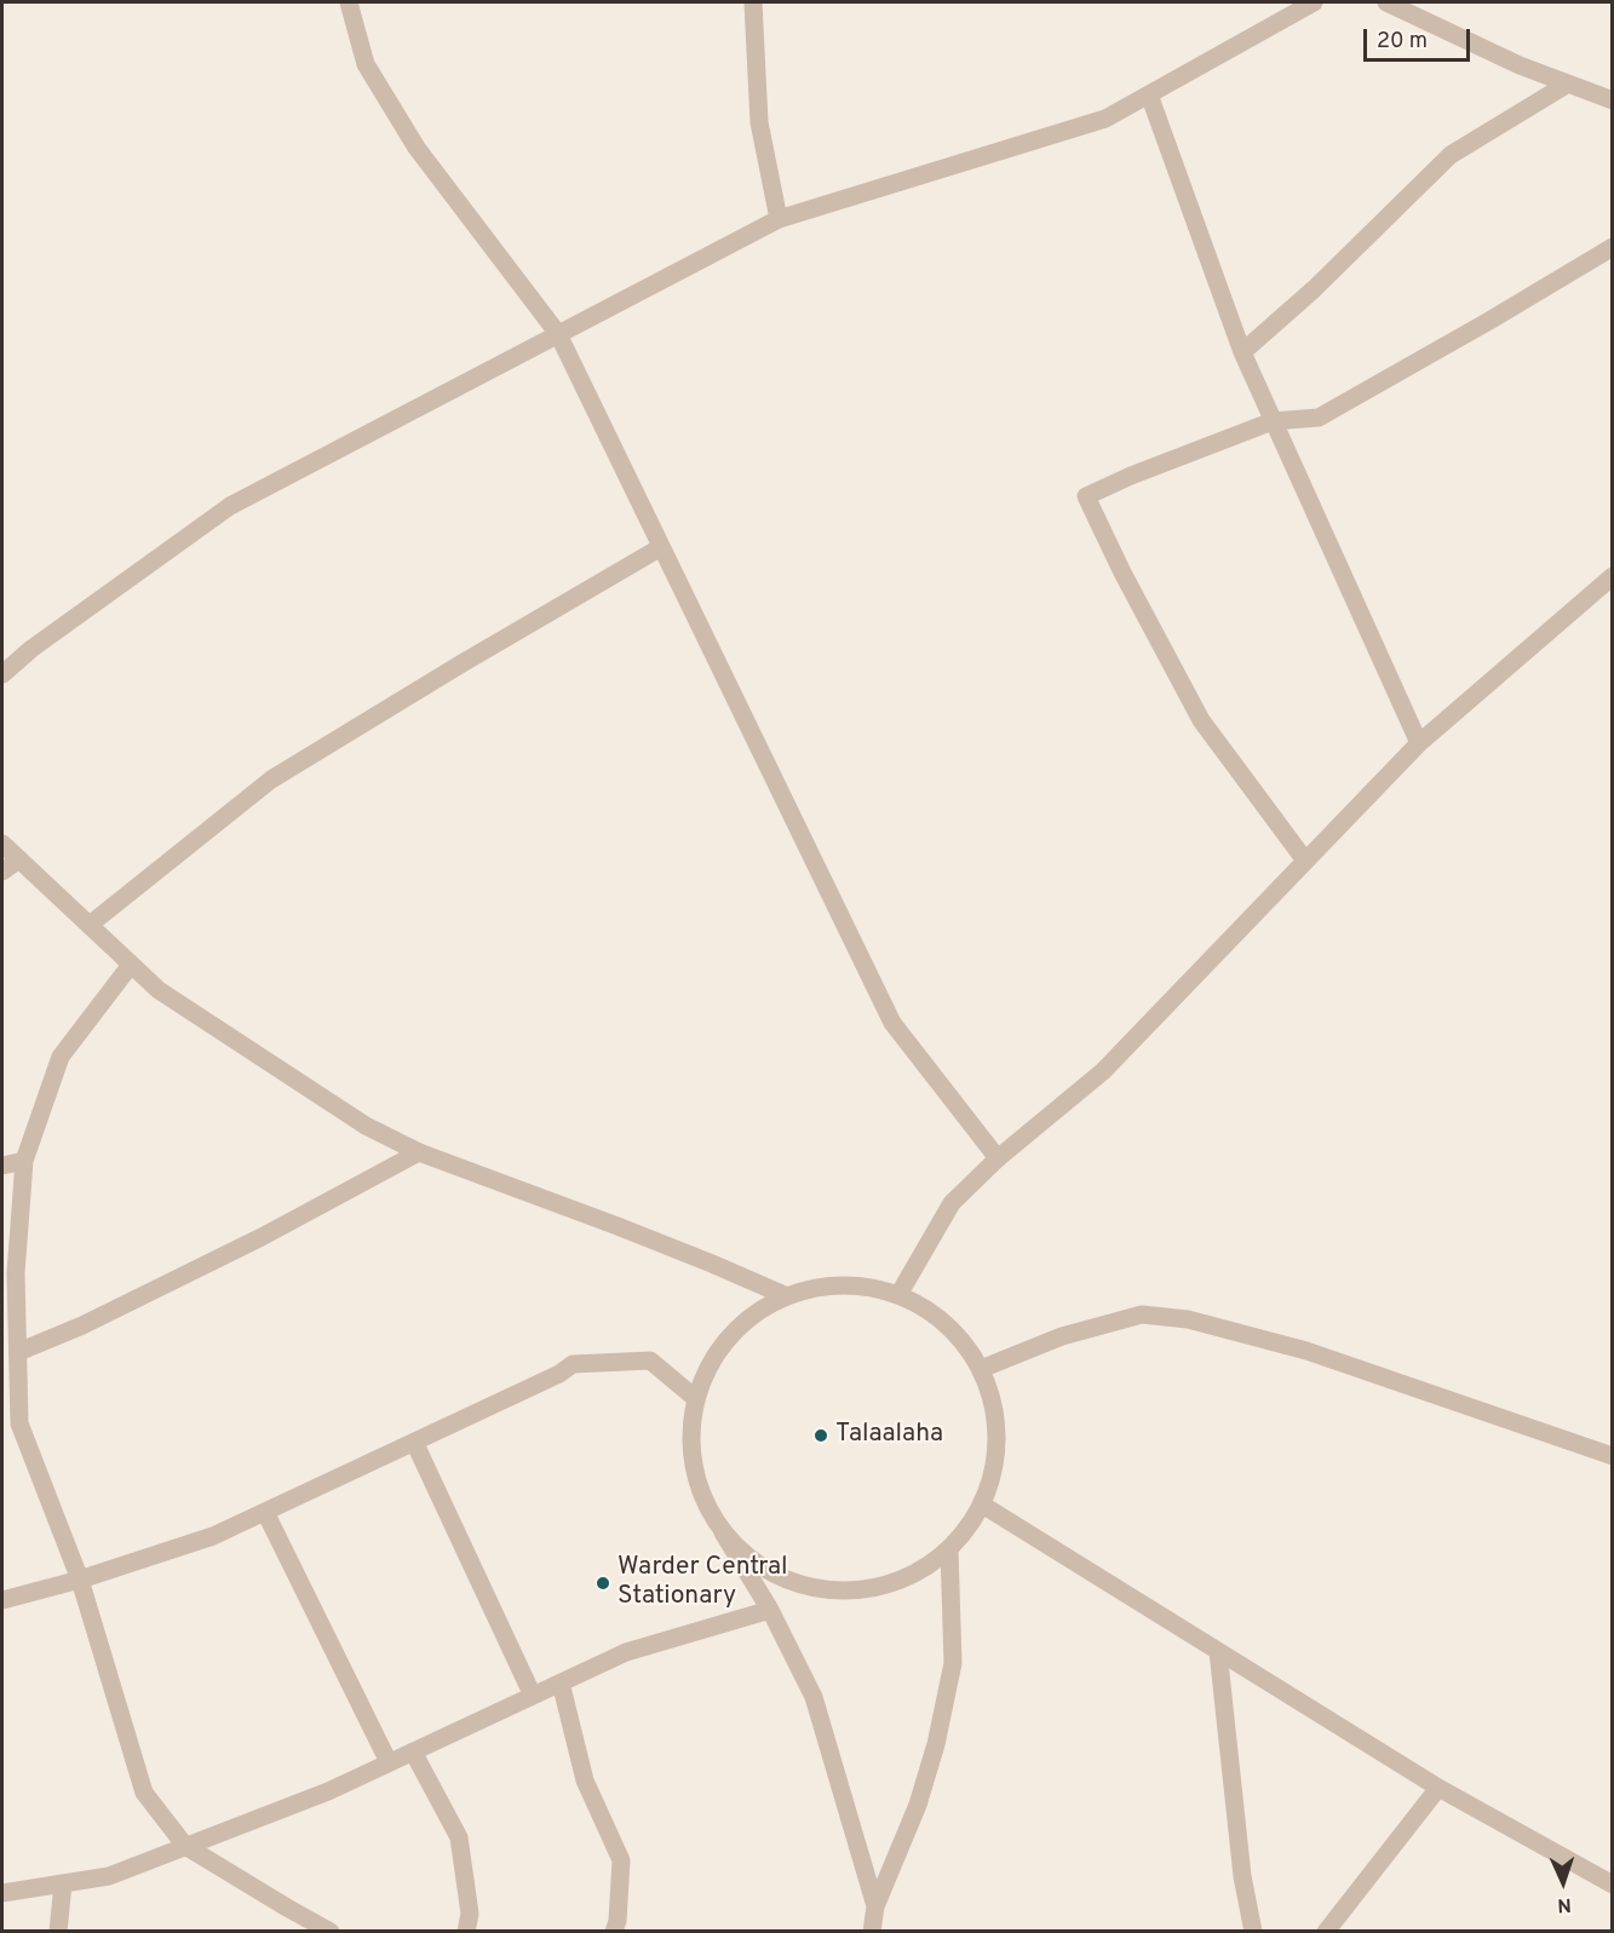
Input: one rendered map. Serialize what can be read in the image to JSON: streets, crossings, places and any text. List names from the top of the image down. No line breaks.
{"places":["Talaalaha","Warder Central Stationary"],"scale_bar":"20 m","north":"bottom"}
